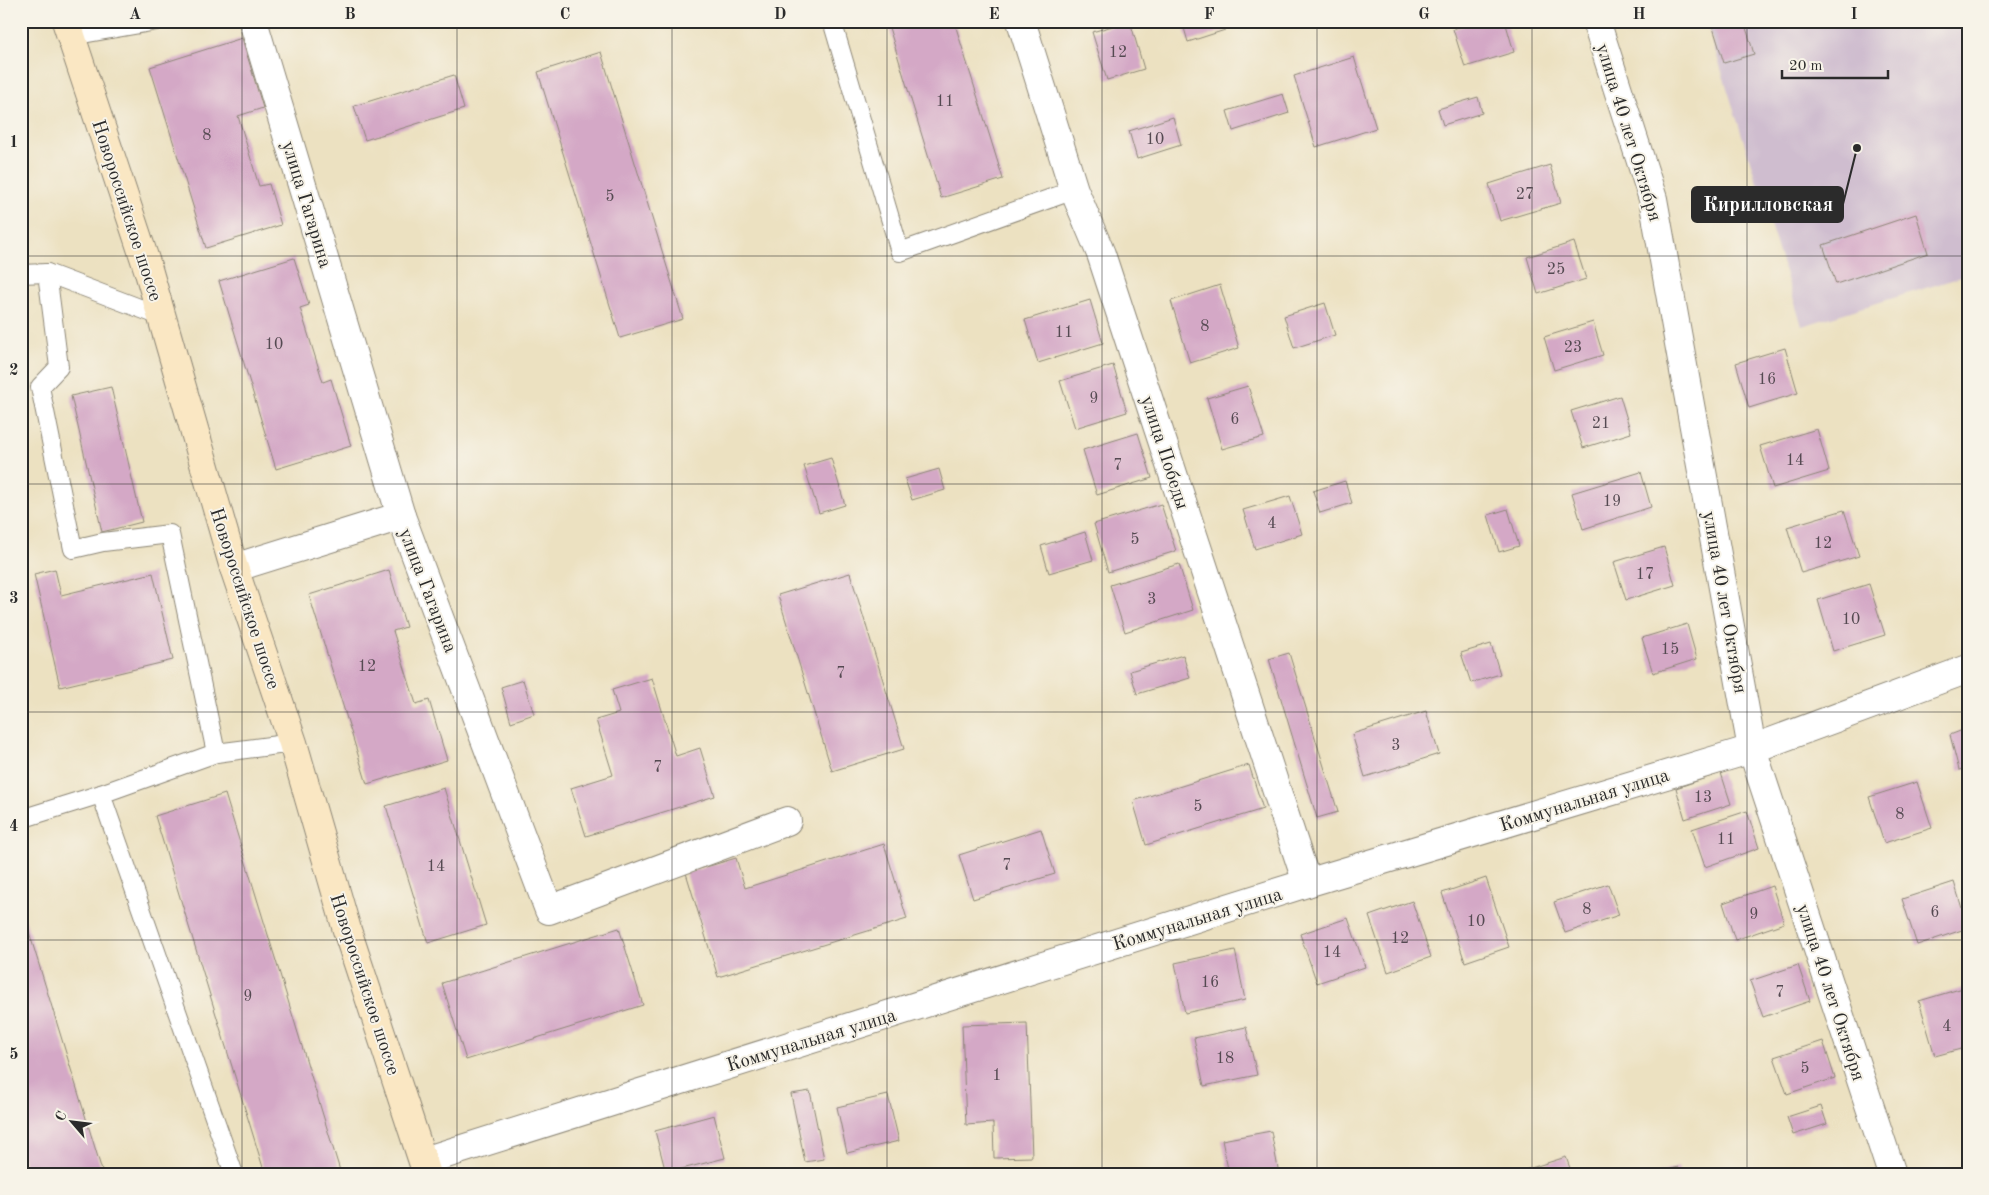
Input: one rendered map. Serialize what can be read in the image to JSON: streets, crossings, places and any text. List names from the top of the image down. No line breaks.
{"streets":{"main road":["Новороссийское шоссе"],"street":["улица 40 лет Октября","улица Гагарина","улица Победы","Коммунальная улица"]},"crossings":[["улица 40 лет Октября","Коммунальная улица"],["Новороссийское шоссе","Коммунальная улица"],["улица Победы","Коммунальная улица"]],"places":["Кирилловская"],"house_numbers":["12","11","8","10","27","5","25","8","11","10","23","16","9","6","21","14","7","19","4","5","12","17","3","10","15","12","7","3","7","13","5","8","11","7","14","8","6","9","10","12","14","16","7","9","4","18","5","1"],"scale_bar":"20 m","north":"top left","grid":{"columns":["A","B","C","D","E","F","G","H","I"],"rows":["1","2","3","4","5"]}}
